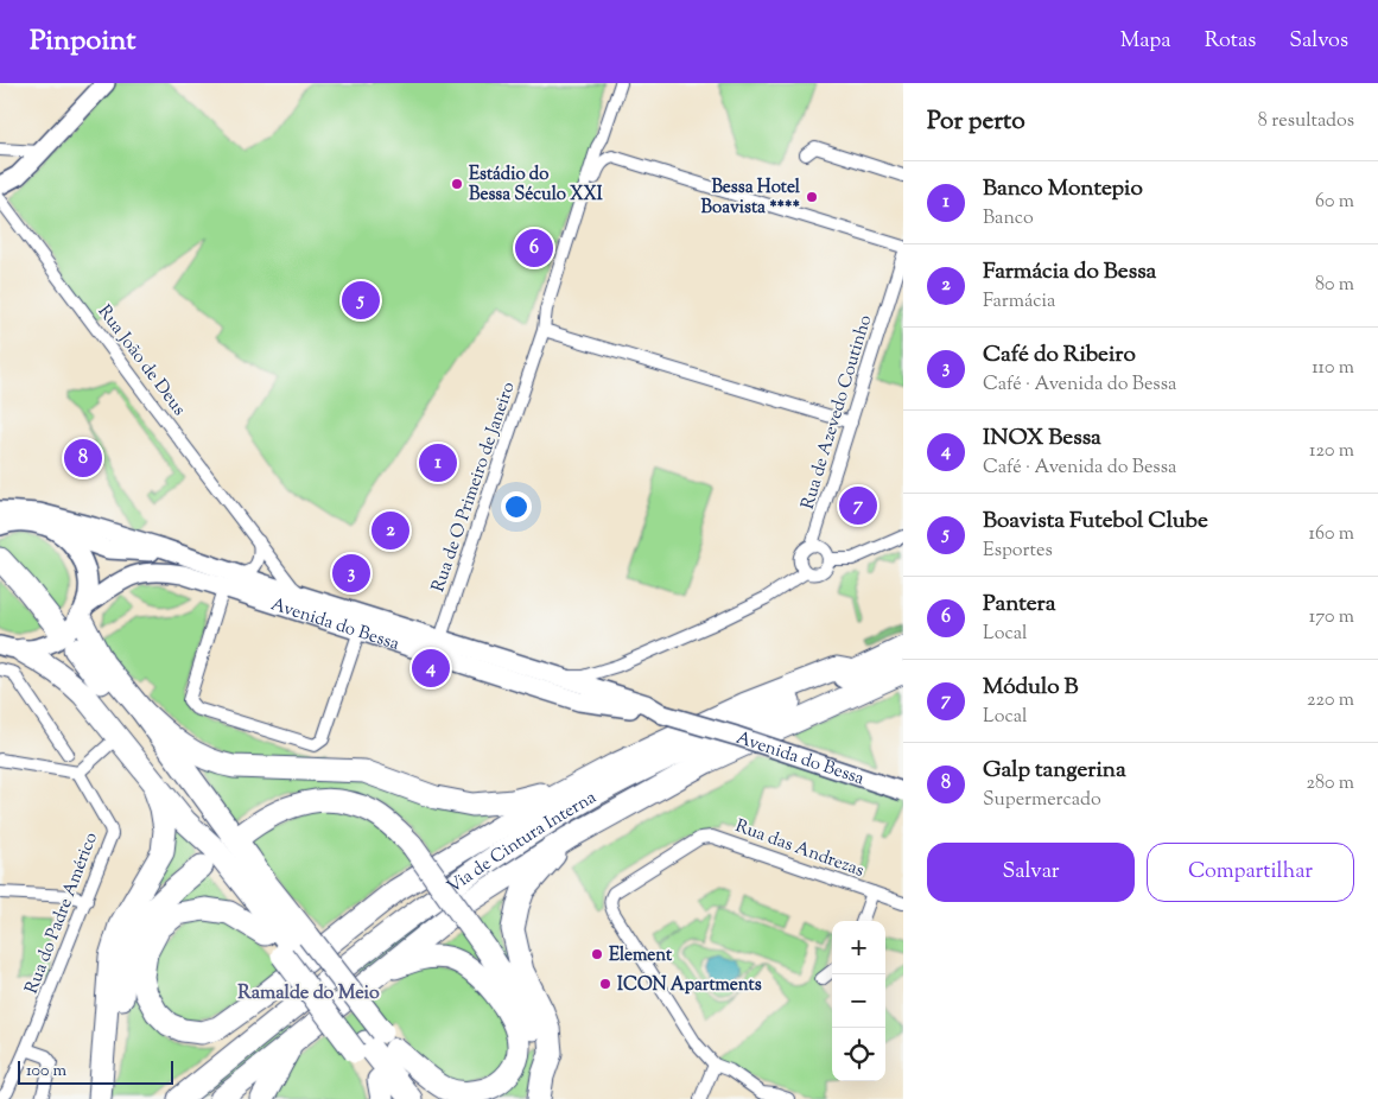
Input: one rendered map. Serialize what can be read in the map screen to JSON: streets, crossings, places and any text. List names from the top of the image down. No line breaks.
{"streets":{"highway":["Via de Cintura Interna"],"main road":["Avenida do Bessa"],"street":["Rua João de Deus","Rua de Azevedo Coutinho","Rua de O Primeiro de Janeiro","Rua das Andrezas","Rua do Padre Américo"]},"crossings":[["Rua João de Deus","Avenida do Bessa"],["Rua de O Primeiro de Janeiro","Avenida do Bessa"]],"districts":["Ramalde do Meio"],"places":["Estádio do Bessa Século XXI","Bessa Hotel Boavista ****","Element","ICON Apartments"],"scale_bar":"100 m","page":{"header":"Pinpoint","nav":["Mapa","Rotas","Salvos"],"heading":["Por perto","8 resultados"],"list":[{"mark":"1","name":"Banco Montepio","note":"Banco","value":"60 m"},{"mark":"2","name":"Farmácia do Bessa","note":"Farmácia","value":"80 m"},{"mark":"3","name":"Café do Ribeiro","note":"Café · Avenida do Bessa","value":"110 m"},{"mark":"4","name":"INOX Bessa","note":"Café · Avenida do Bessa","value":"120 m"},{"mark":"5","name":"Boavista Futebol Clube","note":"Esportes","value":"160 m"},{"mark":"6","name":"Pantera","note":"Local","value":"170 m"},{"mark":"7","name":"Módulo B","note":"Local","value":"220 m"},{"mark":"8","name":"Galp tangerina","note":"Supermercado","value":"280 m"}],"pins":["6","5","8","1","7","2","3","4"],"buttons":["Salvar","Compartilhar"],"map_buttons":["+","−"],"scale":"100 m"}}
